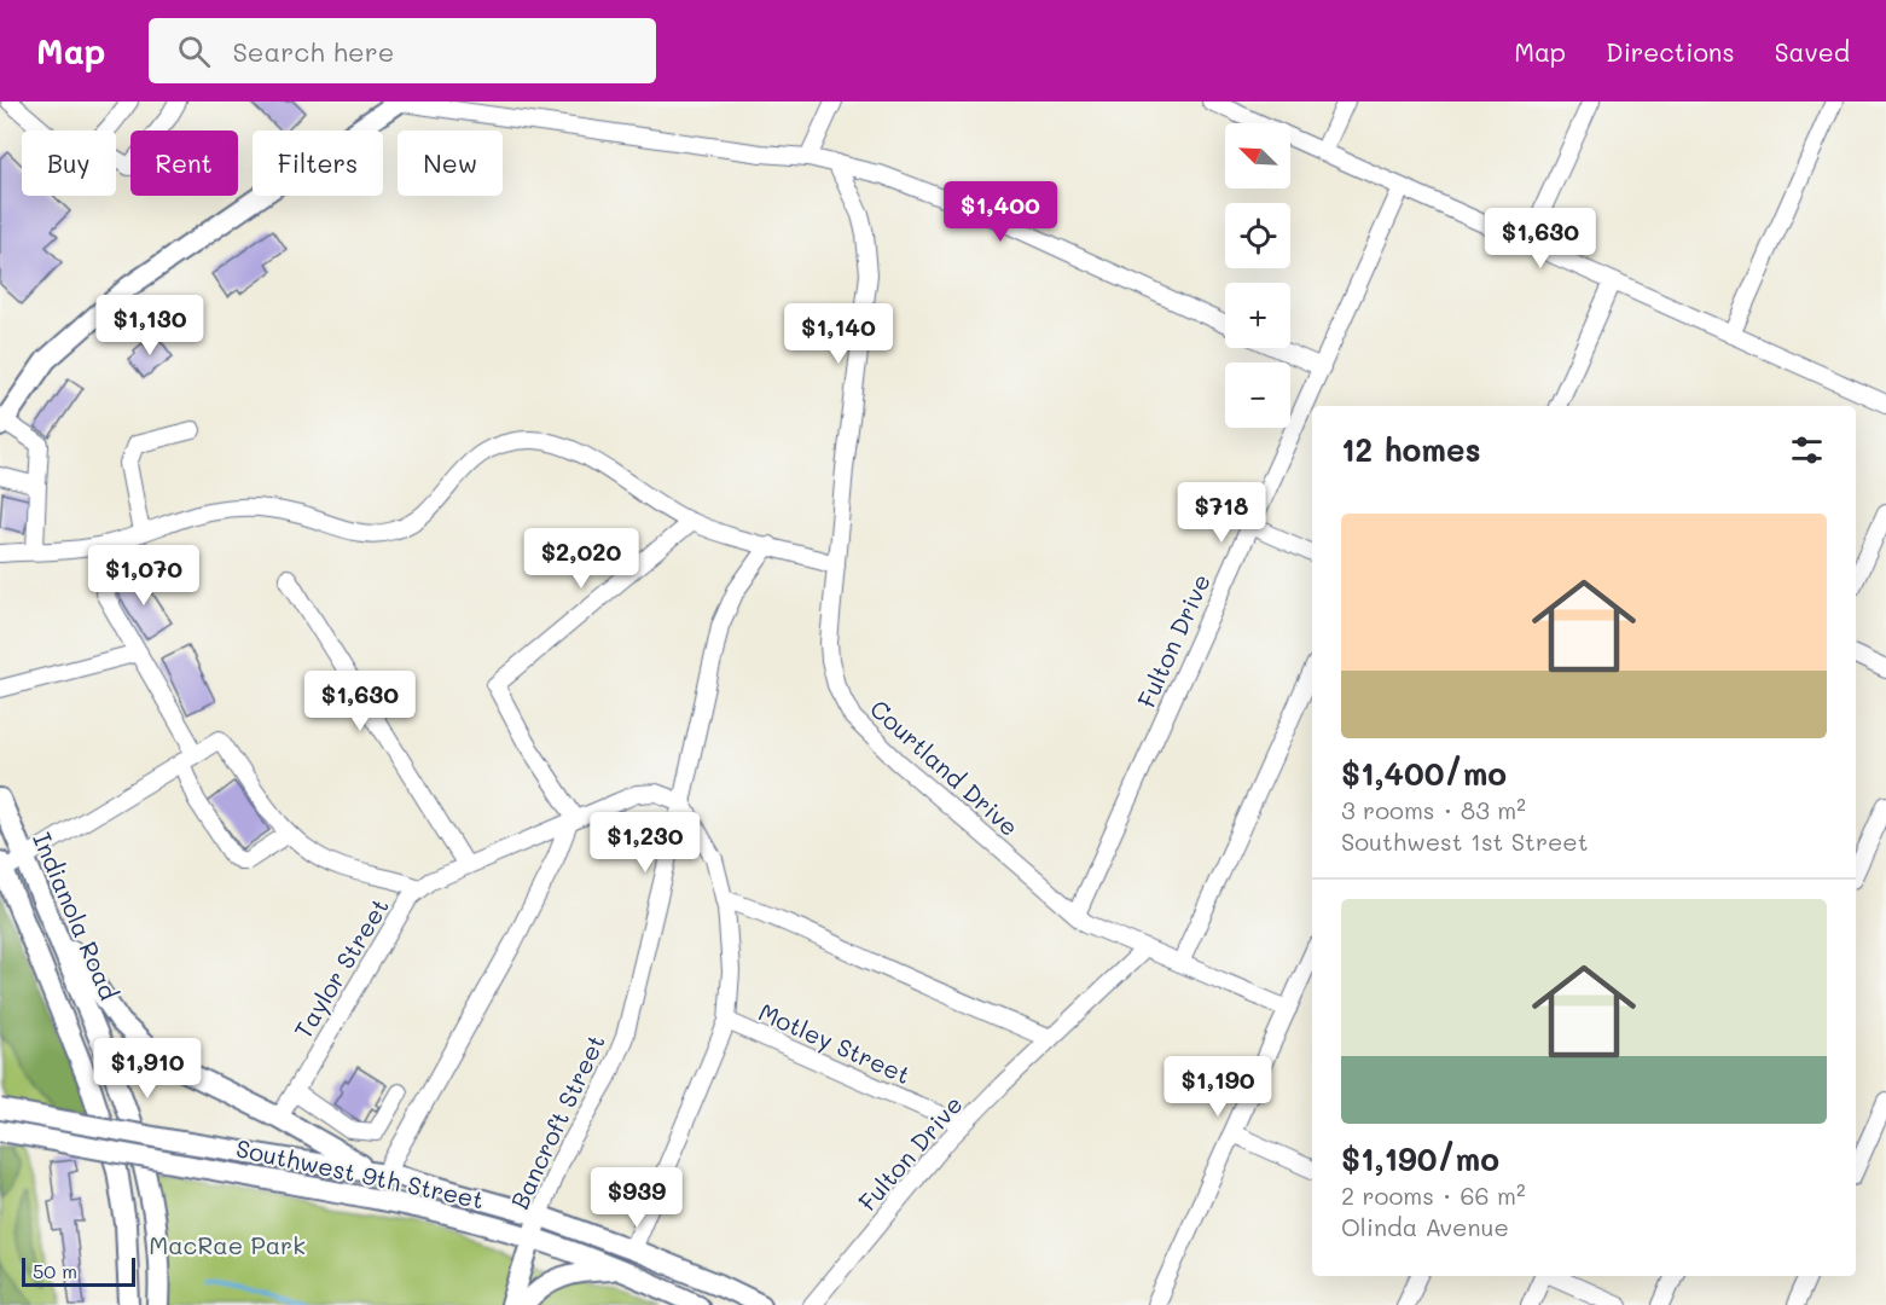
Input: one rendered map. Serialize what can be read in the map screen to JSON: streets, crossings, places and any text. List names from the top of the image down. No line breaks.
{"streets":{"main road":["Indianola Road","Bancroft Street","Southwest 9th Street"],"street":["Fulton Drive","Courtland Drive","Taylor Street","Motley Street"]},"crossings":[["Fulton Drive","Courtland Drive"],["Fulton Drive","Motley Street"],["Taylor Street","Bancroft Street"],["Bancroft Street","Southwest 9th Street"]],"parks":["MacRae Park"],"scale_bar":"50 m","north":"top left","page":{"header":"Map","search":"Search here","nav":["Map","Directions","Saved"],"map_buttons":["+","−"],"chip":["Buy","Rent","Filters","New"],"price":["$1,400","$1,630","$1,130","$1,140","$718","$2,020","$1,070","$1,630","$1,230","$1,910","$1,190","$939"],"heading":"12 homes","list":[{"name":"$1,400/mo","note":"3 rooms · 83 m² · Southwest 1st Street"},{"name":"$1,190/mo","note":"2 rooms · 66 m² · Olinda Avenue"}],"scale":"50 m"}}
